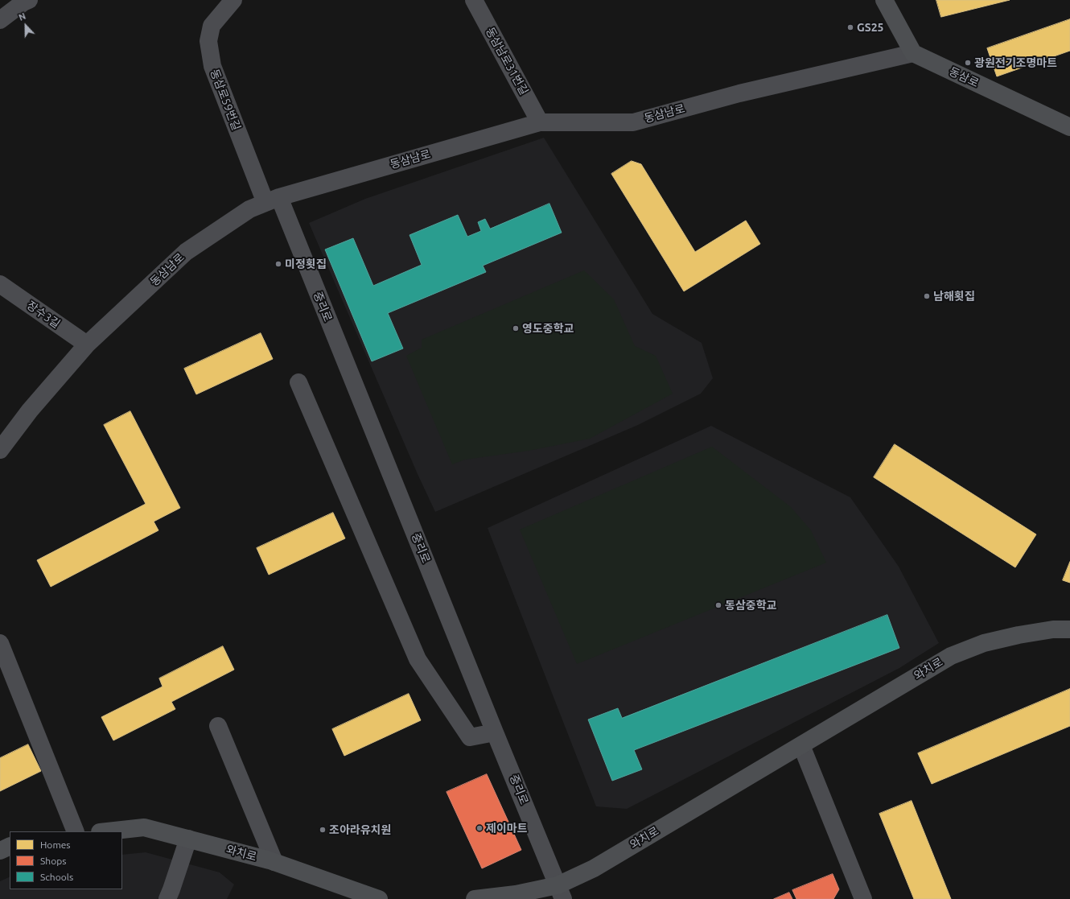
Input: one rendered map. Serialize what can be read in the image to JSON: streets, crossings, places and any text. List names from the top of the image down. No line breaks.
{"streets":{"main road":["동삼로","와치로"],"street":["동삼남로31번길","동삼로59번길","동삼남로","중리로","장수3길"]},"crossings":[["동삼남로31번길","동삼남로"],["동삼로","동삼남로"],["동삼로59번길","동삼남로"],["동삼로59번길","중리로"],["동삼남로","중리로"],["동삼남로","장수3길"],["중리로","와치로"]],"places":["GS25","광원전기조명마트","미정횟집","남해횟집","영도중학교","동삼중학교","제이마트","조아라유치원"],"legend":["Homes","Shops","Schools"],"north":"top"}
